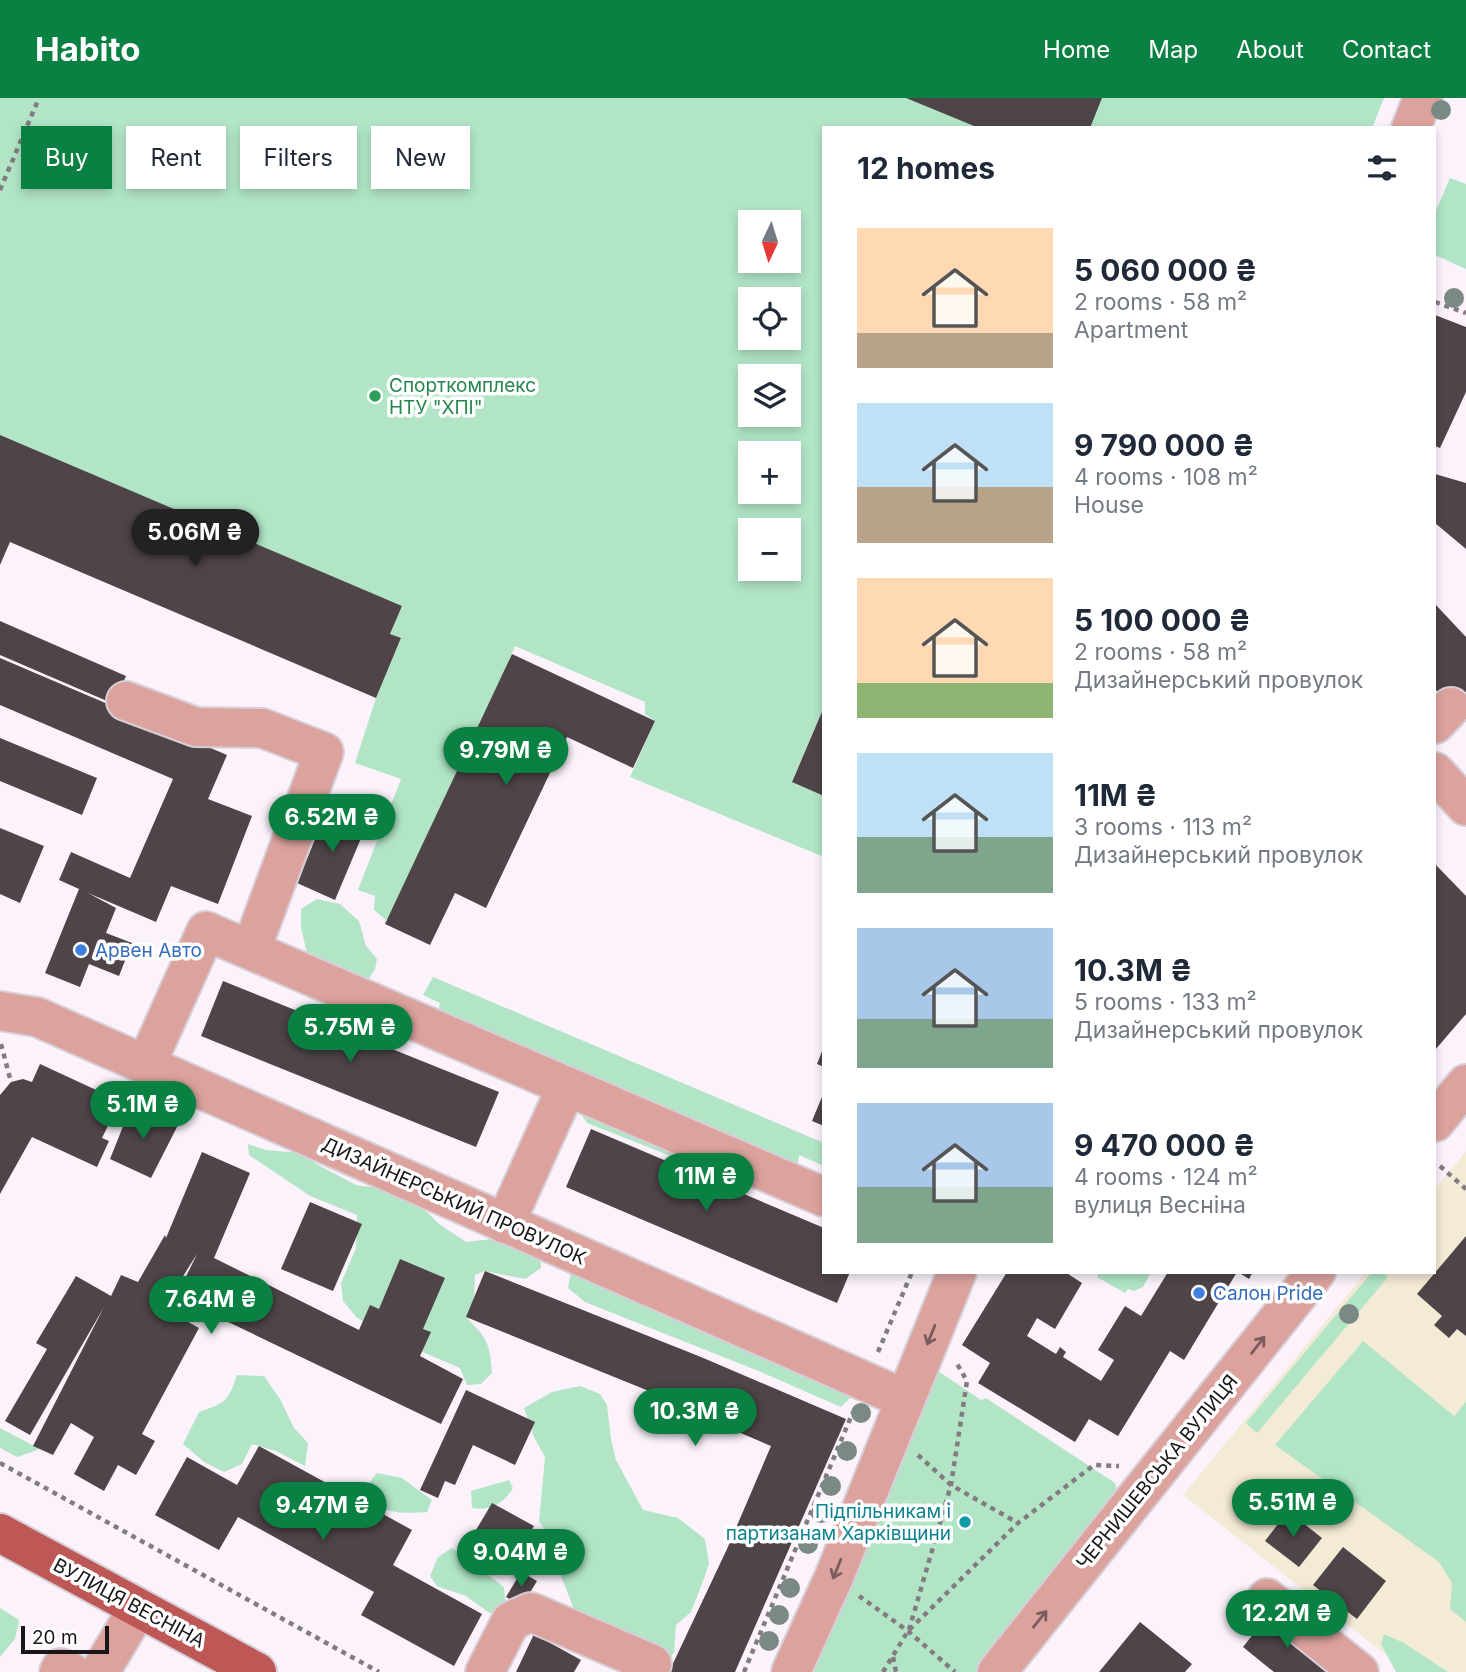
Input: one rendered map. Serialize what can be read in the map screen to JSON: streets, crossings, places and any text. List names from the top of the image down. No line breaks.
{"streets":{"main road":["ВУЛИЦЯ ВЕСНІНА"],"street":["ДИЗАЙНЕРСЬКИЙ ПРОВУЛОК","ЧЕРНИШЕВСЬКА ВУЛИЦЯ"]},"places":["Спорткомплекс НТУ \"ХПІ\"","Арвен Авто","Салон Pride","Підпільникам і партизанам Харківщини"],"scale_bar":"20 m","north":"bottom","page":{"header":"Habito","nav":["Home","Map","About","Contact"],"chip":["Buy","Rent","Filters","New"],"heading":"12 homes","map_buttons":["+","−"],"list":[{"name":"5 060 000 ₴","note":"2 rooms · 58 m² · Apartment"},{"name":"9 790 000 ₴","note":"4 rooms · 108 m² · House"},{"name":"5 100 000 ₴","note":"2 rooms · 58 m² · Дизайнерський провулок"},{"name":"11M ₴","note":"3 rooms · 113 m² · Дизайнерський провулок"},{"name":"10.3M ₴","note":"5 rooms · 133 m² · Дизайнерський провулок"},{"name":"9 470 000 ₴","note":"4 rooms · 124 m² · вулиця Весніна"}],"price":["5.06M ₴","9.79M ₴","6.52M ₴","5.75M ₴","5.1M ₴","11M ₴","7.64M ₴","10.3M ₴","5.51M ₴","9.47M ₴","9.04M ₴","12.2M ₴"],"scale":"20 m"}}
